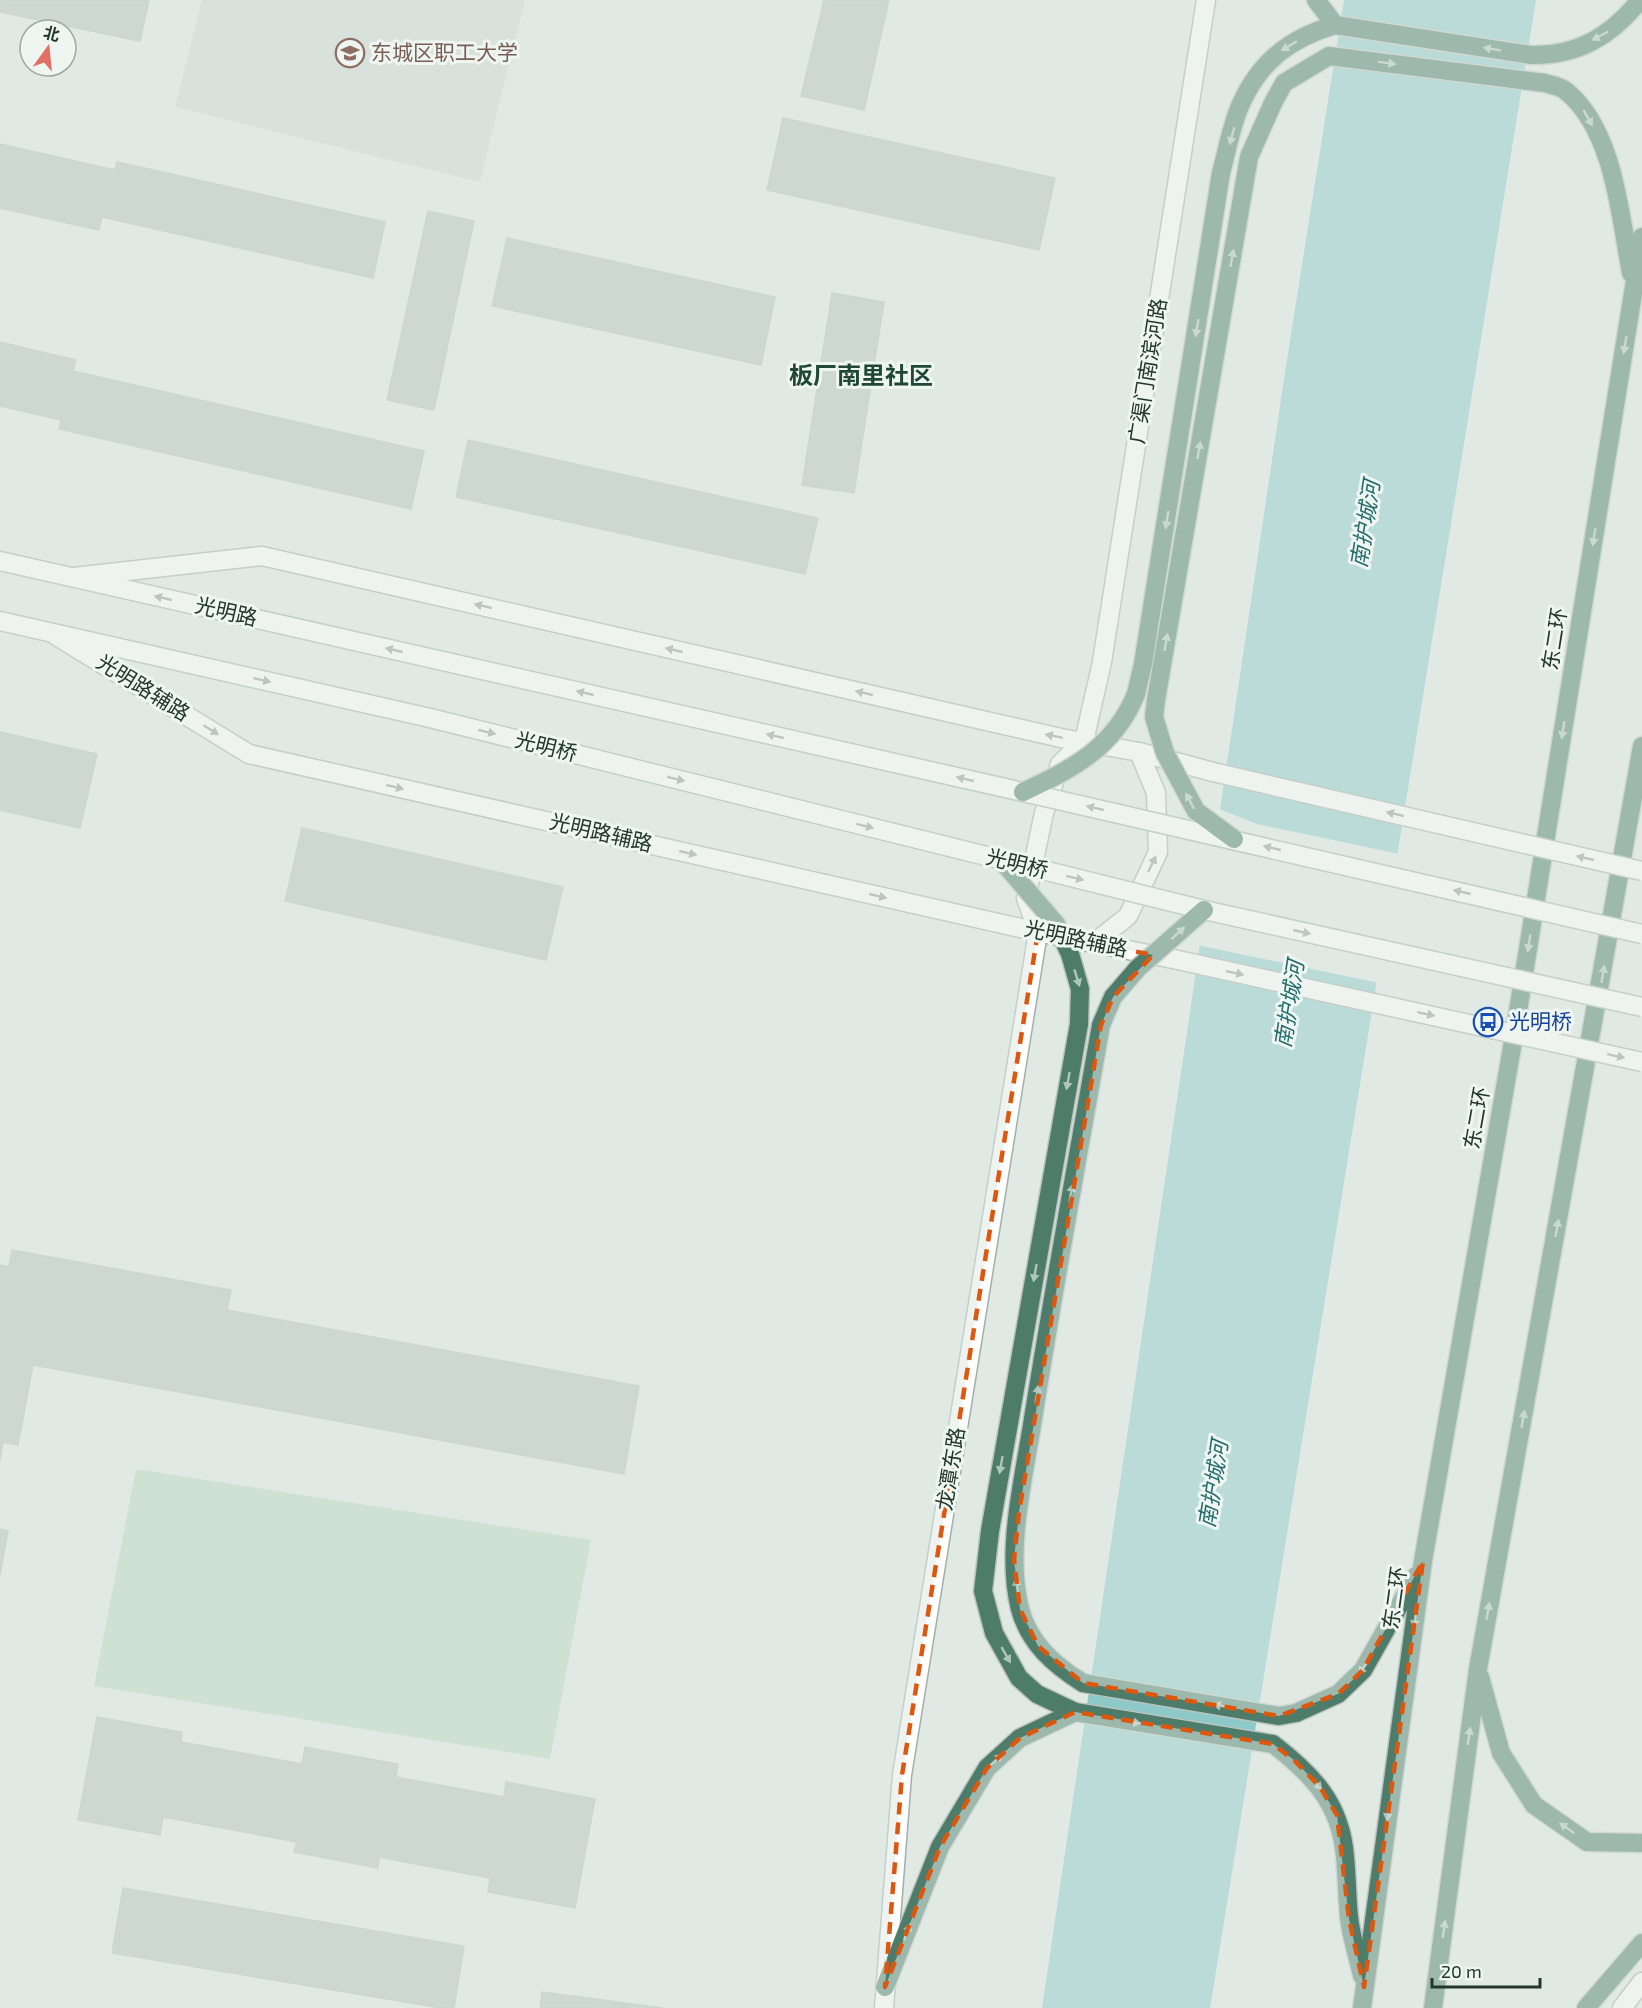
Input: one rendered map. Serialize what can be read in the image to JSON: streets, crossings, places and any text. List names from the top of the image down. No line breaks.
{"streets":{"highway":["东二环"],"street":["广渠门南滨河路","光明路","光明路辅路","光明桥","龙潭东路"]},"crossings":[["光明路辅路","光明桥"],["光明路辅路","龙潭东路"]],"districts":["板厂南里社区"],"water":["南护城河"],"places":{"school or university":["东城区职工大学"],"bus stop":["光明桥"]},"scale_bar":"20 m","north":"top"}
